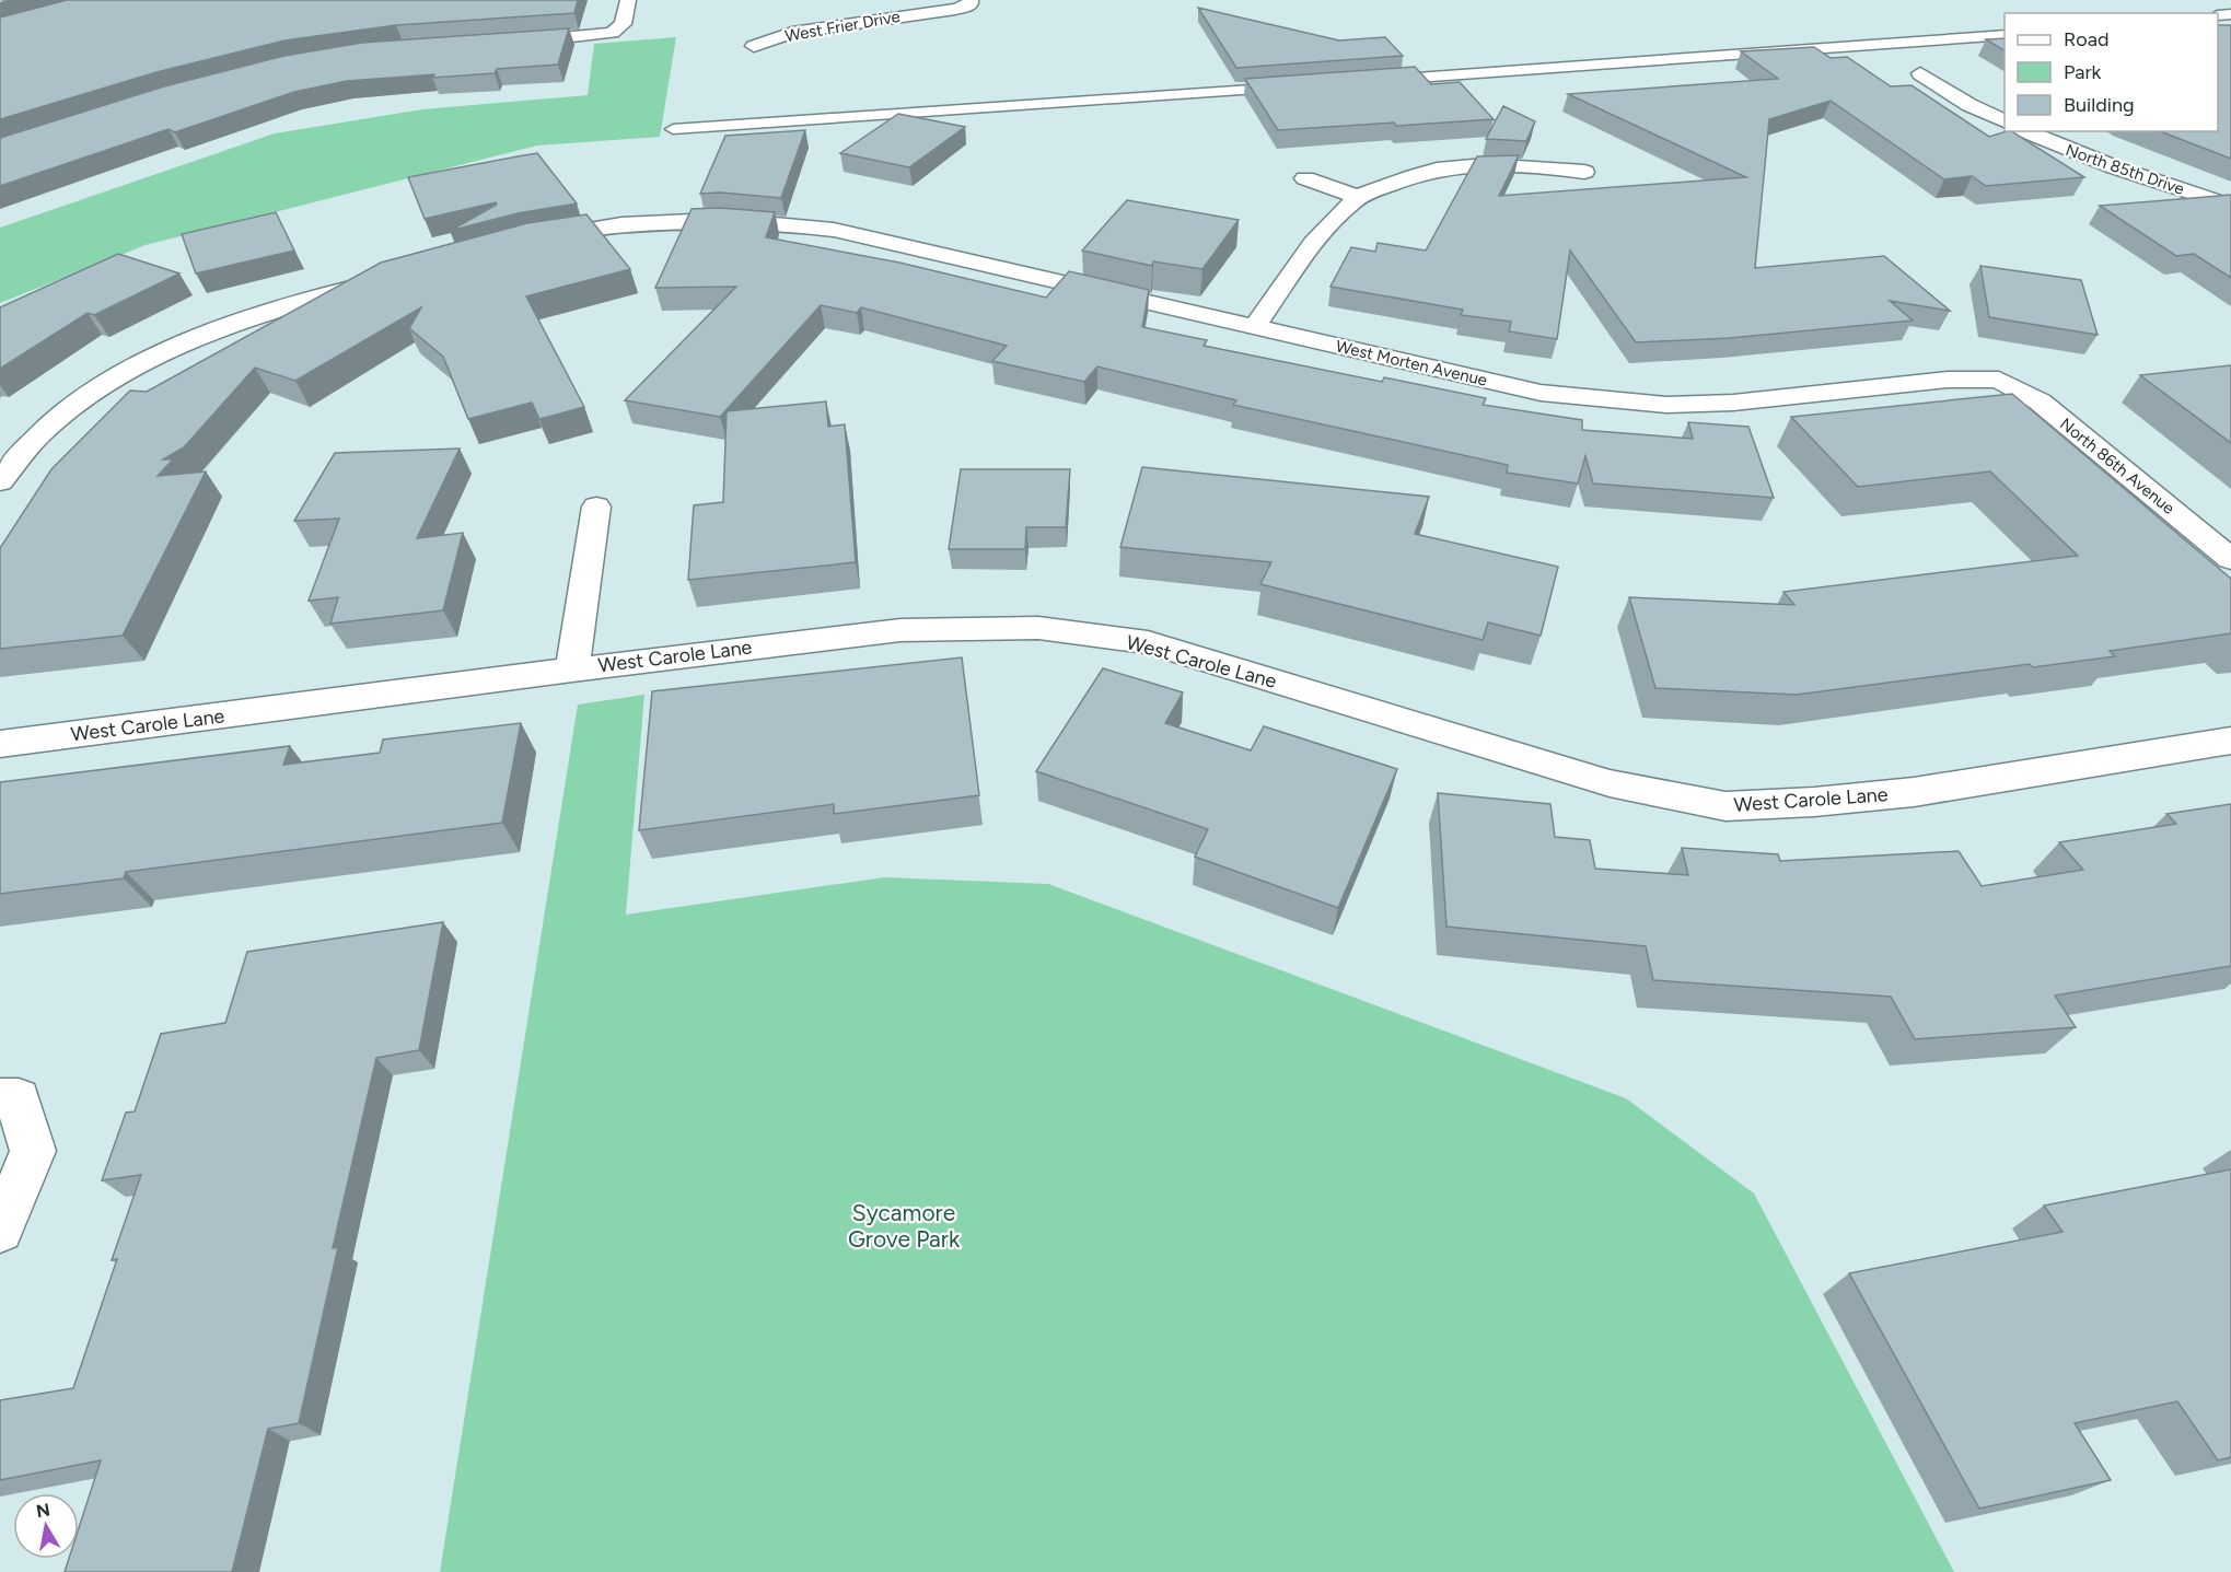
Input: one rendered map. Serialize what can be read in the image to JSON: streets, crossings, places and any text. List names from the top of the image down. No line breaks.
{"streets":{"street":["West Frier Drive","North 85th Drive","West Morten Avenue","North 86th Avenue","West Carole Lane"]},"crossings":[["West Morten Avenue","North 86th Avenue"]],"parks":["Sycamore Grove Park"],"legend":["Road","Park","Building"],"north":"top"}
